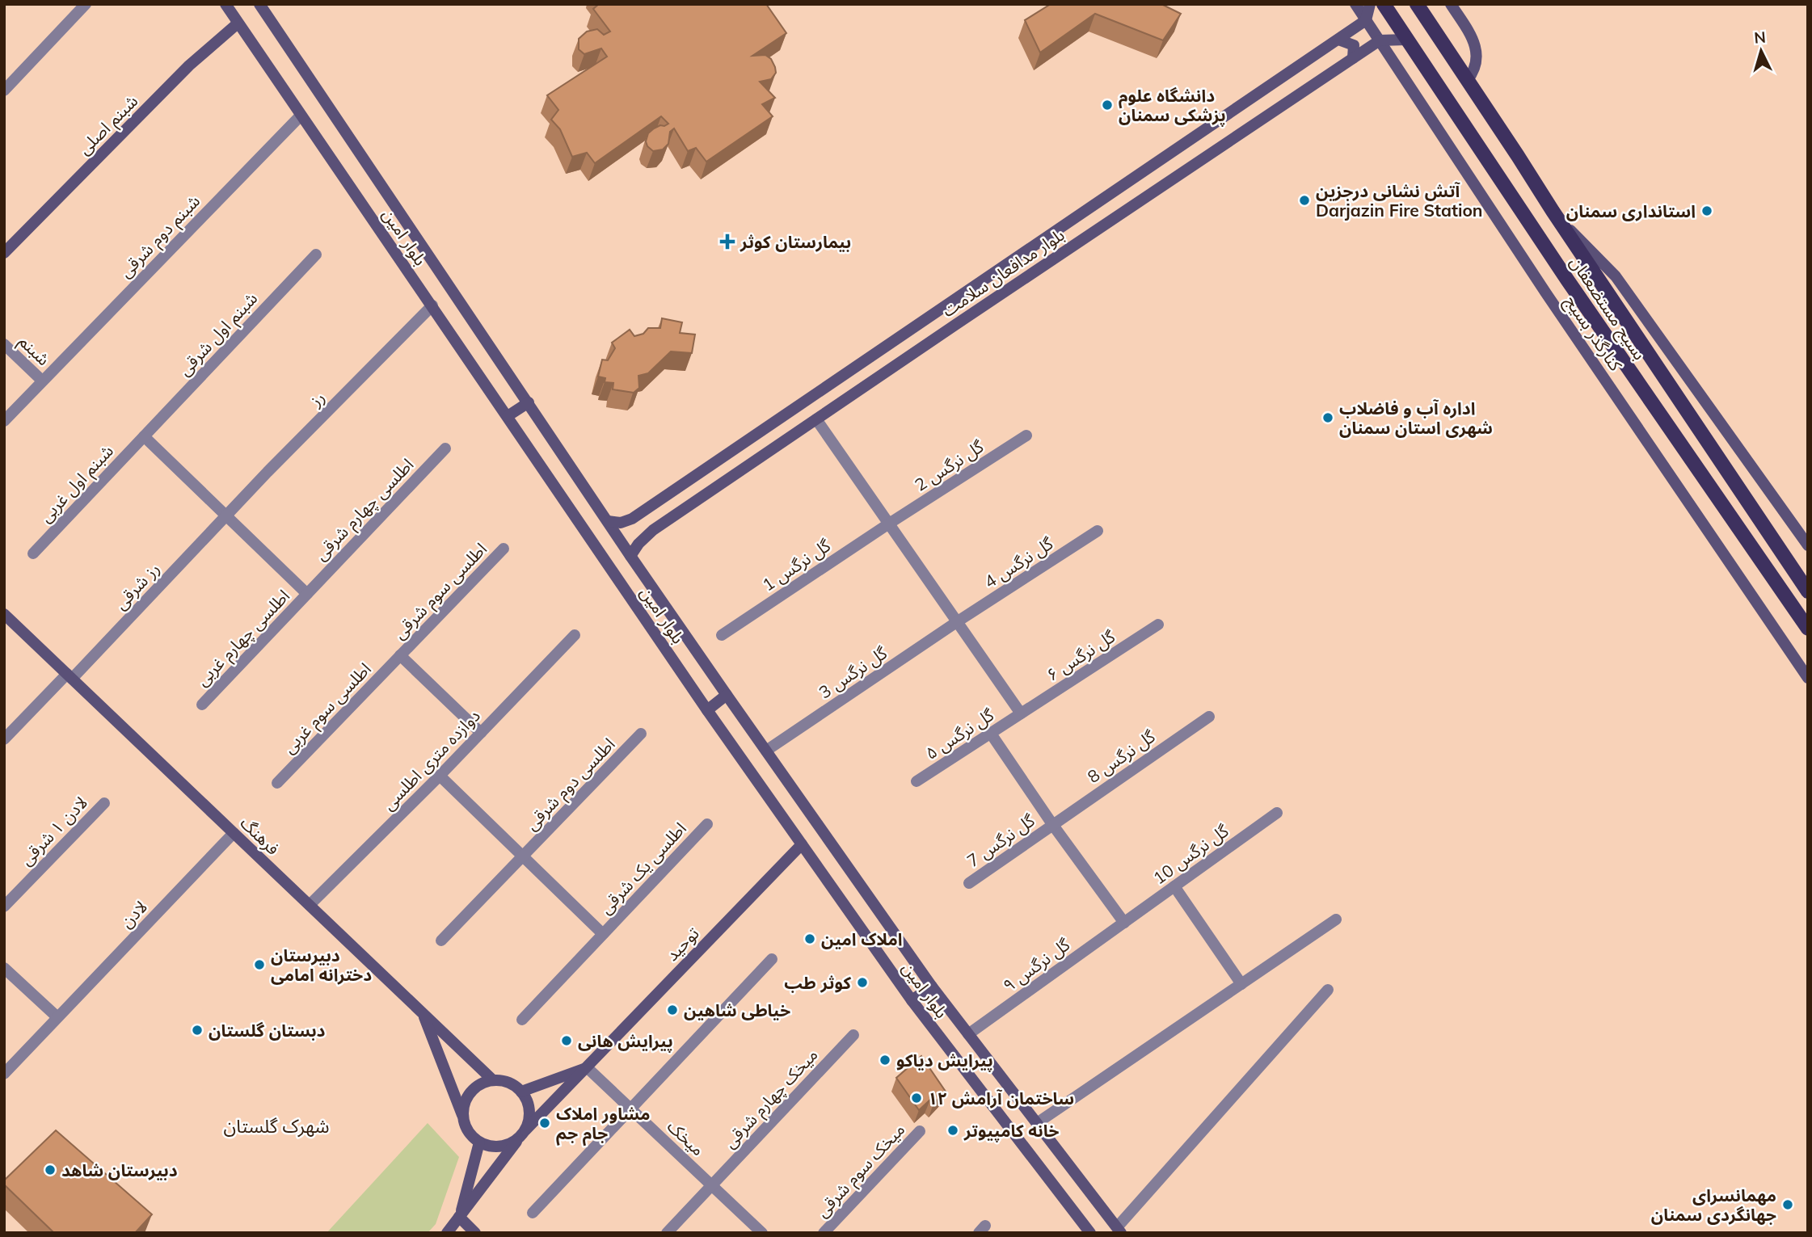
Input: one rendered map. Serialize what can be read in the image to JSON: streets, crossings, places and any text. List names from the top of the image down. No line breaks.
{"streets":{"main road":["شبنم اصلی","بلوار امین","بلوار مدافعان سلامت","بسیج مستضعفان","کنارگذر بسیج","فرهنگ","توحید"],"street":["شبنم دوم شرقی","شبنم اول شرقی","شبنم","رز","گل نرگس 2","شبنم اول غربی","اطلسی چهارم شرقی","گل نرگس 4","گل نرگس 1","رز شرقی","اطلسی سوم شرقی","اطلسی چهارم غربی","گل نرگس ۶","گل نرگس 3","اطلسی سوم غربی","گل نرگس ۵","گل نرگس 8","دوازده متری اطلسی","اطلسی دوم شرقی","لادن ۱ شرقی","گل نرگس 7","گل نرگس 10","اطلسی یک شرقی","لادن","گل نرگس ۹","میخک چهارم شرقی","میخک","میخک سوم شرقی"]},"crossings":[["شبنم اصلی","بلوار امین"],["شبنم دوم شرقی","بلوار امین"],["شبنم دوم شرقی","شبنم"],["بلوار امین","بلوار مدافعان سلامت"],["بلوار امین","رز"],["بلوار امین","گل نرگس 3"],["بلوار امین","توحید"],["بلوار امین","گل نرگس ۹"],["بلوار مدافعان سلامت","کنارگذر بسیج"],["شبنم اول شرقی","شبنم اول غربی"],["رز","رز شرقی"],["گل نرگس 2","گل نرگس 1"],["اطلسی چهارم شرقی","اطلسی چهارم غربی"],["گل نرگس 4","گل نرگس 3"],["رز شرقی","فرهنگ"],["اطلسی سوم شرقی","اطلسی سوم غربی"],["گل نرگس ۶","گل نرگس ۵"],["گل نرگس 8","گل نرگس 7"],["دوازده متری اطلسی","فرهنگ"],["فرهنگ","لادن"],["فرهنگ","توحید"],["گل نرگس 10","گل نرگس ۹"],["توحید","میخک"],["میخک چهارم شرقی","میخک"]],"districts":["شهرک گلستان"],"places":{"other":["دانشگاه علوم پزشکی سمنان","آتش نشانی درجزین Darjazin Fire Station","استانداری سمنان","اداره آب و فاضلاب شهری استان سمنان","املاک امین","دبیرستان دخترانه امامی","کوثر طب","خیاطی شاهین","دبستان گلستان","پیرایش هانی","پیرایش دیاکو","ساختمان آرامش ۱۲","مشاور املاک جام جم","خانه کامپیوتر","دبیرستان شاهد","مهمانسرای جهانگردی سمنان"],"health":["بیمارستان کوثر"]},"north":"top"}
